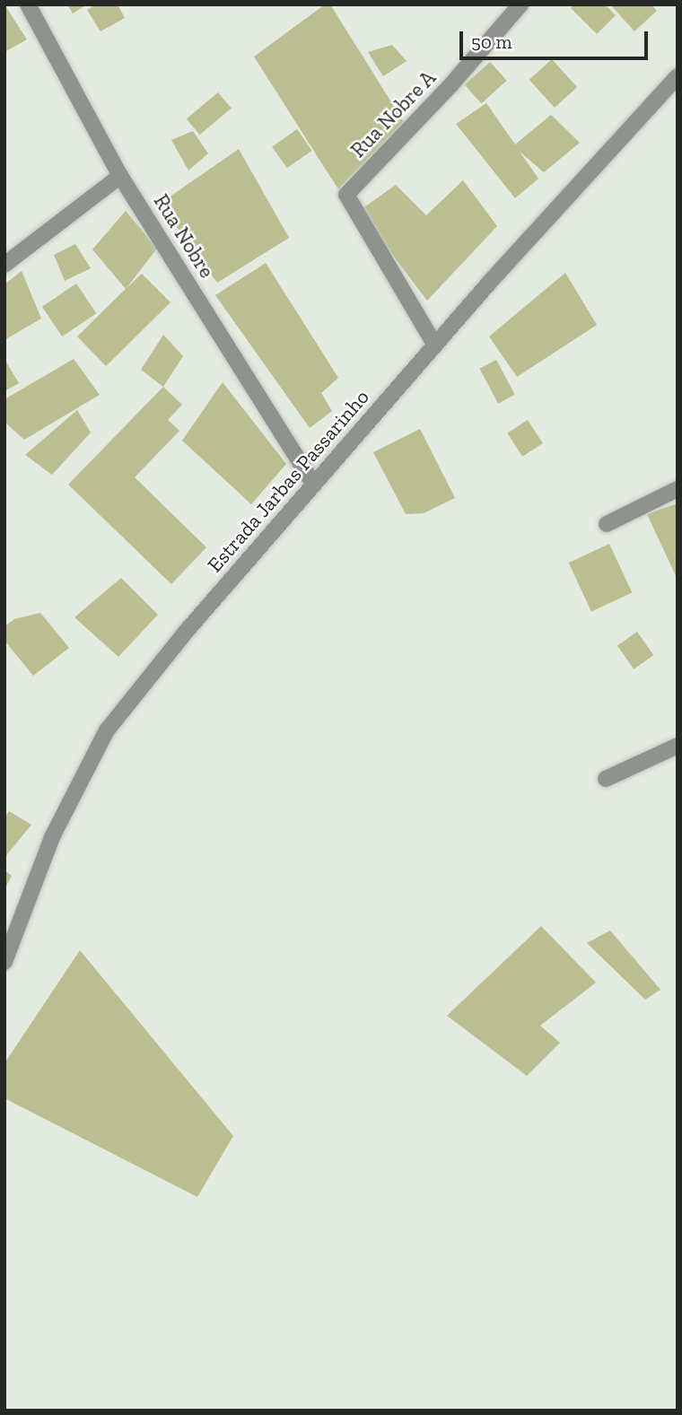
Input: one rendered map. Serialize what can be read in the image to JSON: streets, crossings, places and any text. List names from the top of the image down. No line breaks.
{"streets":{"street":["Rua Nobre A","Rua Nobre","Estrada Jarbas Passarinho"]},"crossings":[["Rua Nobre A","Estrada Jarbas Passarinho"],["Rua Nobre","Estrada Jarbas Passarinho"]],"scale_bar":"50 m"}
